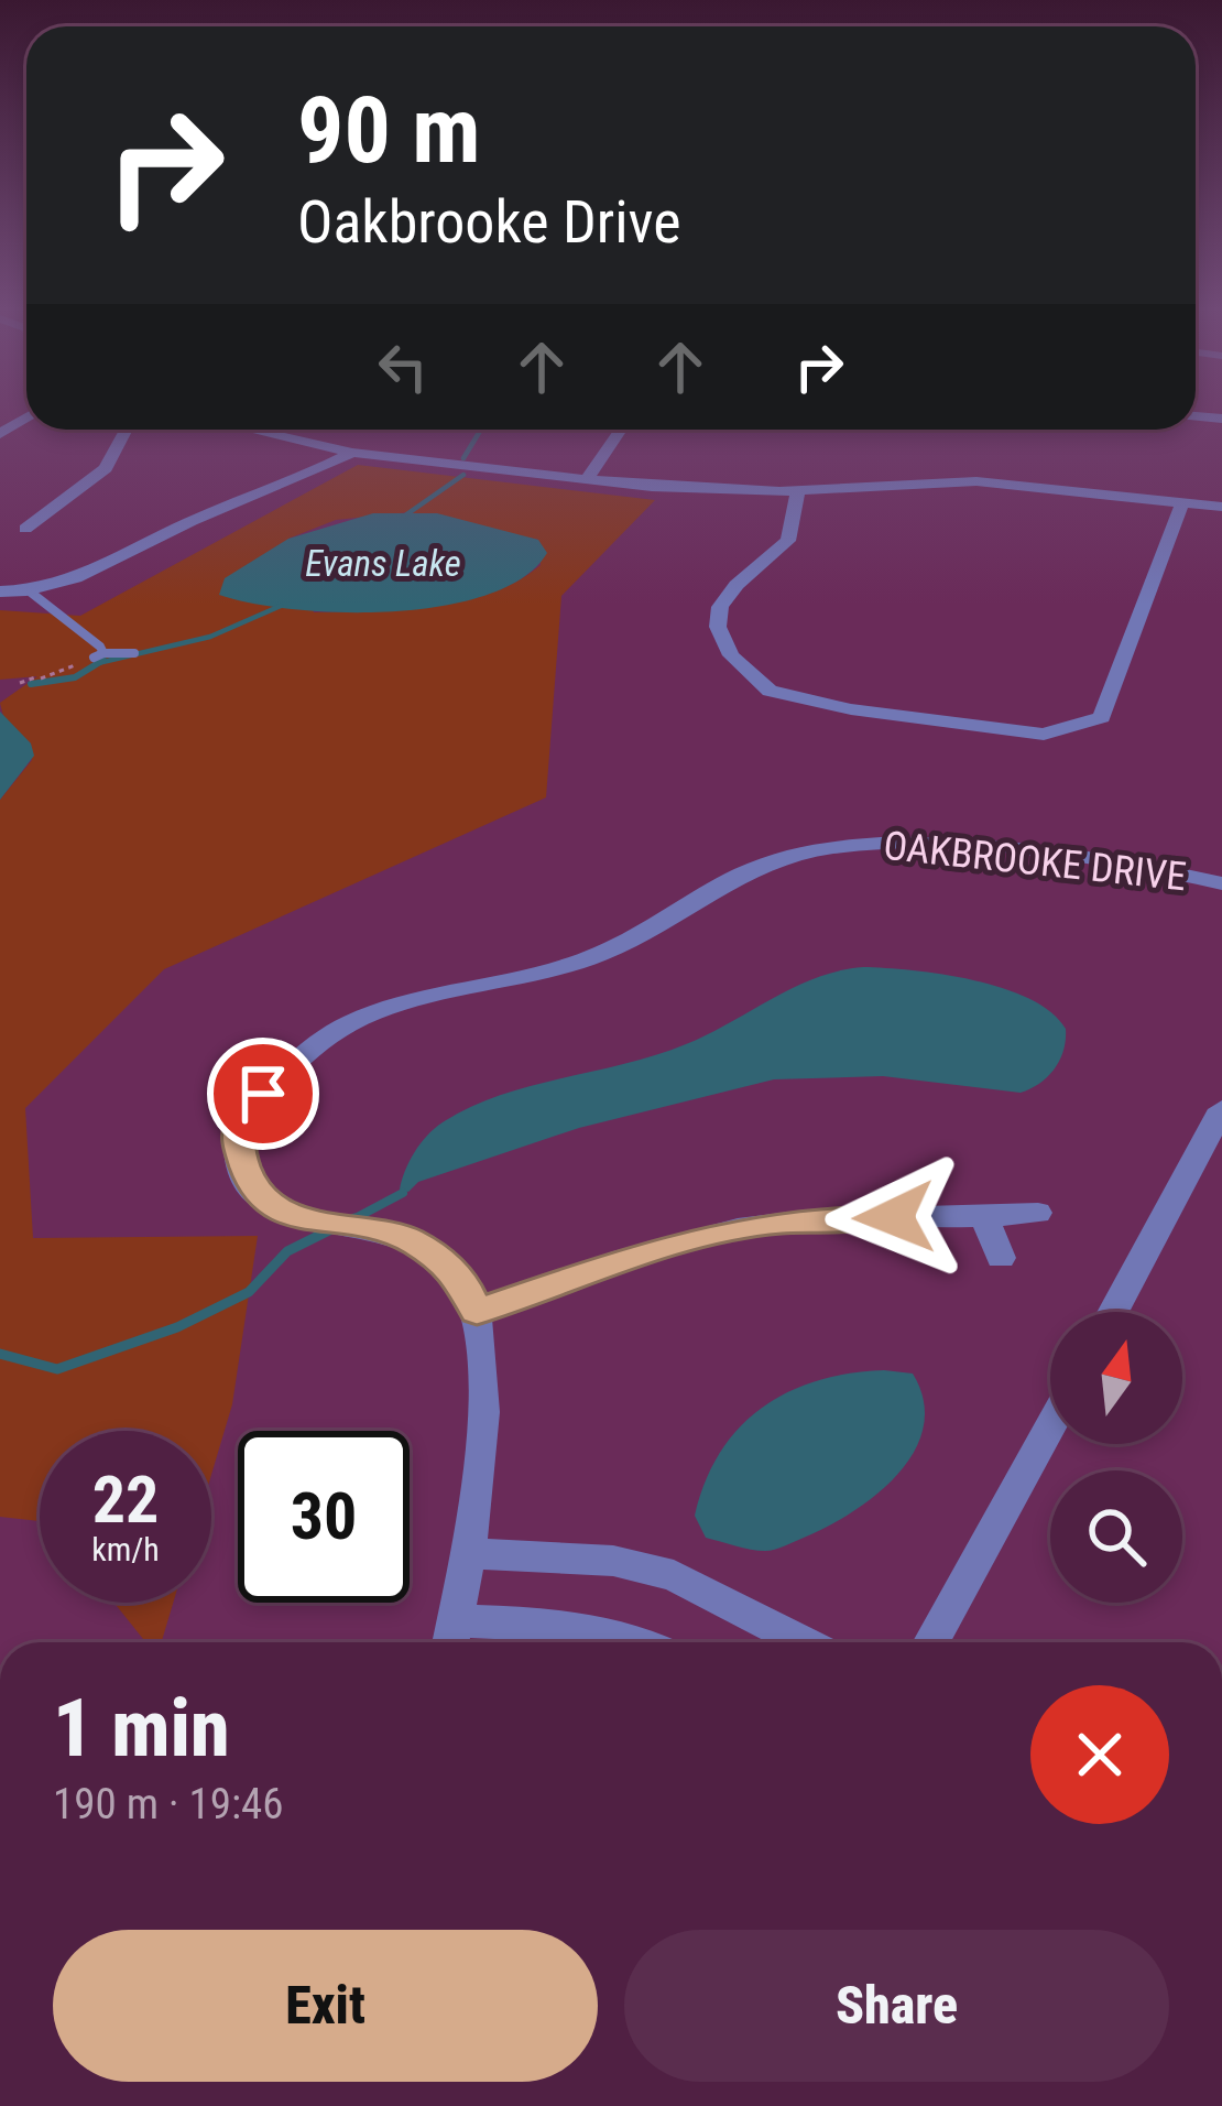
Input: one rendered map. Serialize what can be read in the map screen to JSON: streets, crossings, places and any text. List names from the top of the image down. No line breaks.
{"streets":{"street":["OAKBROOKE DRIVE"]},"water":["Evans Lake"],"north":"top","page":{"turn":["90 m","Oakbrooke Drive"],"speed":"22 km/h","limit":"30","heading":["1 min","190 m · 19:46"],"buttons":["Exit","Share"]}}
